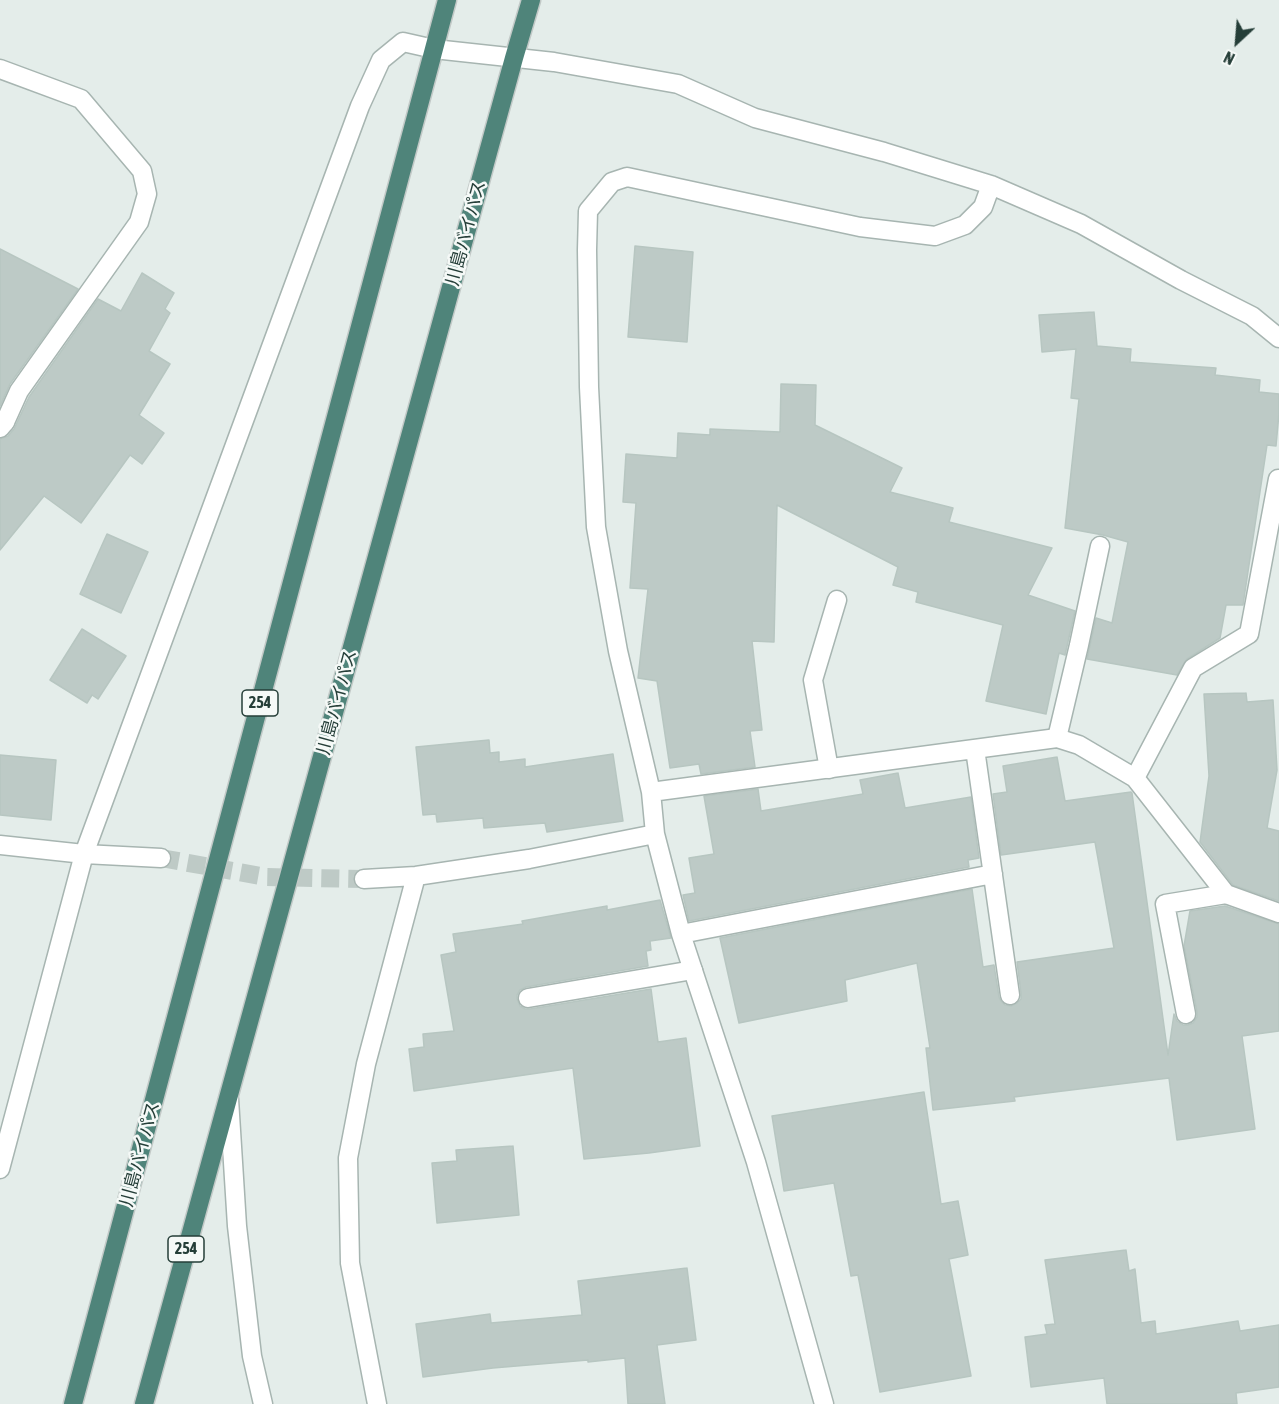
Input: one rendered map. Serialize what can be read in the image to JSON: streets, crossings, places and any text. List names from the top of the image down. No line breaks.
{"streets":{"highway":["川島バイパス","254"]},"north":"bottom left"}
